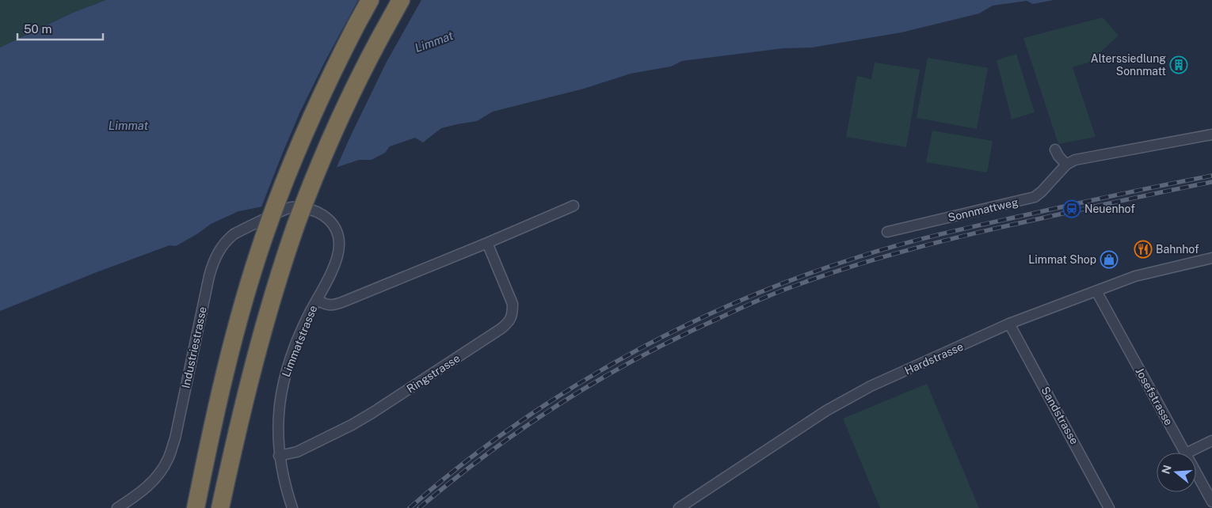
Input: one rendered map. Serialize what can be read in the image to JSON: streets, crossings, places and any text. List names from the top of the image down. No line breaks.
{"streets":{"street":["Sonnmattweg","Limmatstrasse","Industriestrasse","Hardstrasse","Ringstrasse","Josefstrasse","Sandstrasse"]},"crossings":[["Limmatstrasse","Industriestrasse"],["Limmatstrasse","Ringstrasse"],["Hardstrasse","Josefstrasse"],["Hardstrasse","Sandstrasse"]],"water":["Limmat"],"places":{"building":["Alterssiedlung Sonnmatt"],"station":["Neuenhof"],"restaurant":["Bahnhof"],"shop":["Limmat Shop"]},"scale_bar":"50 m","north":"left"}
